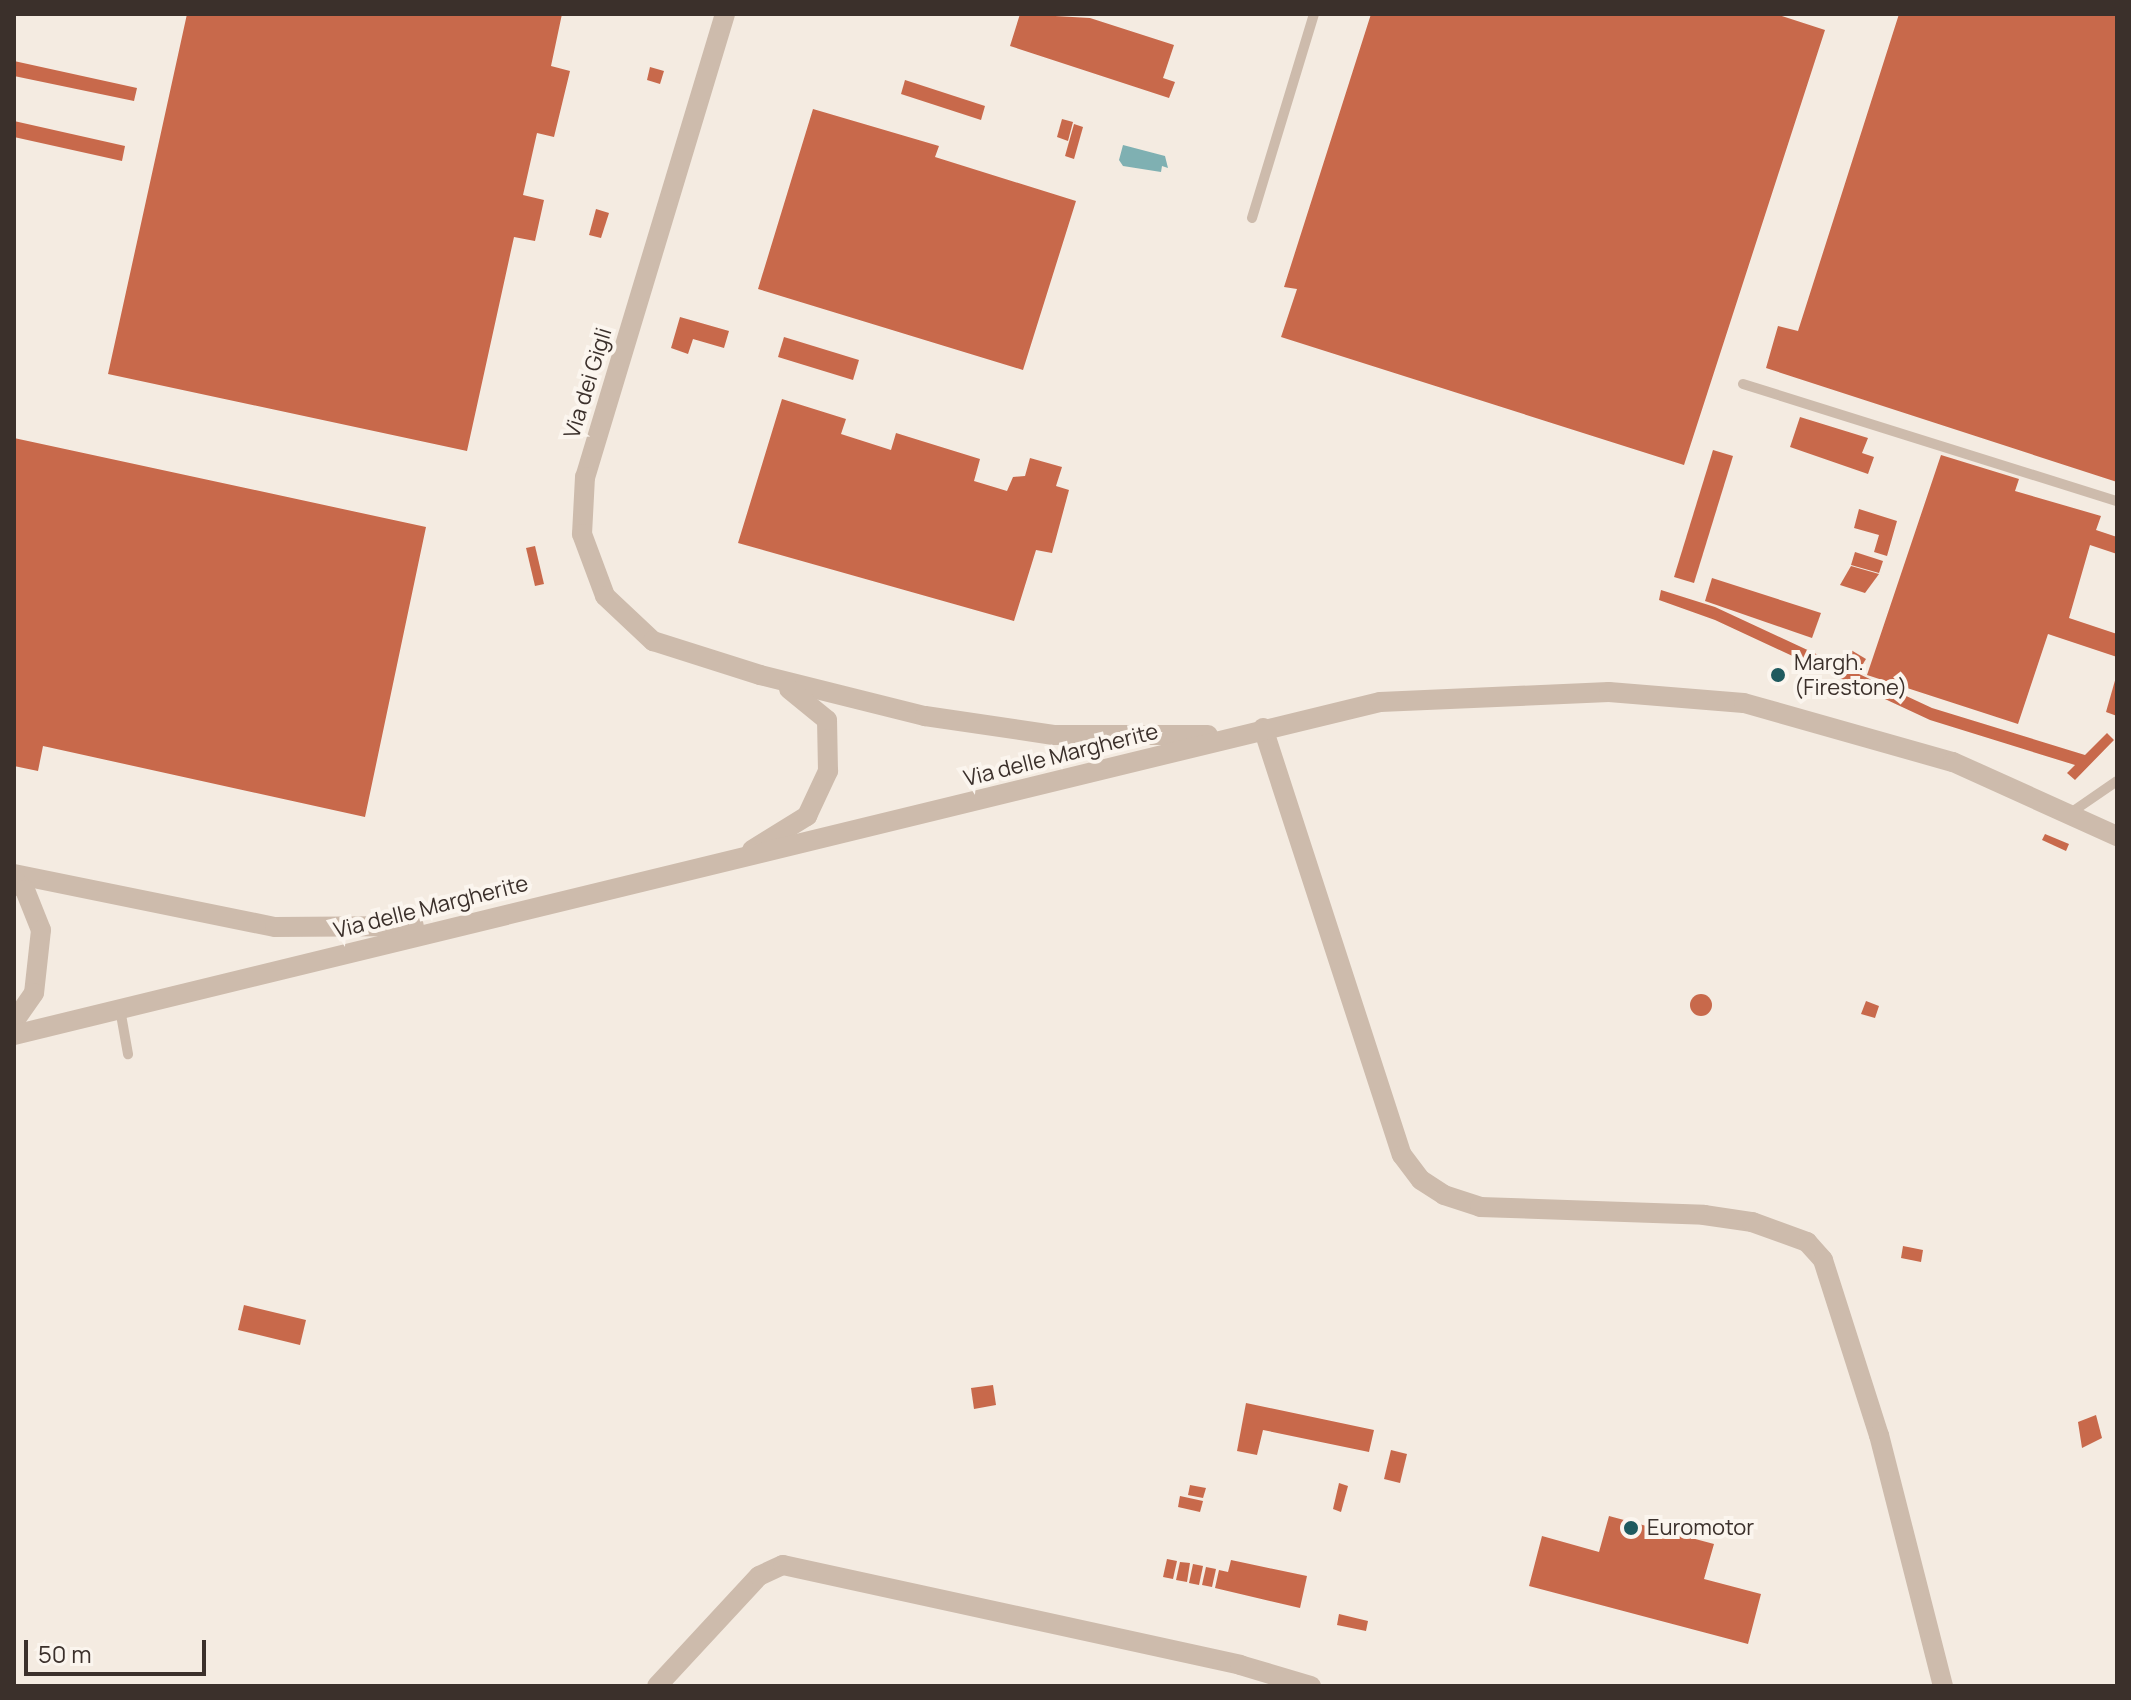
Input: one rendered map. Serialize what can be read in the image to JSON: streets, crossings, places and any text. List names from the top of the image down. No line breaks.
{"streets":{"street":["Via dei Gigli","Via delle Margherite"]},"crossings":[["Via dei Gigli","Via delle Margherite"]],"places":["Margh. (Firestone)","Euromotor"],"scale_bar":"50 m"}
